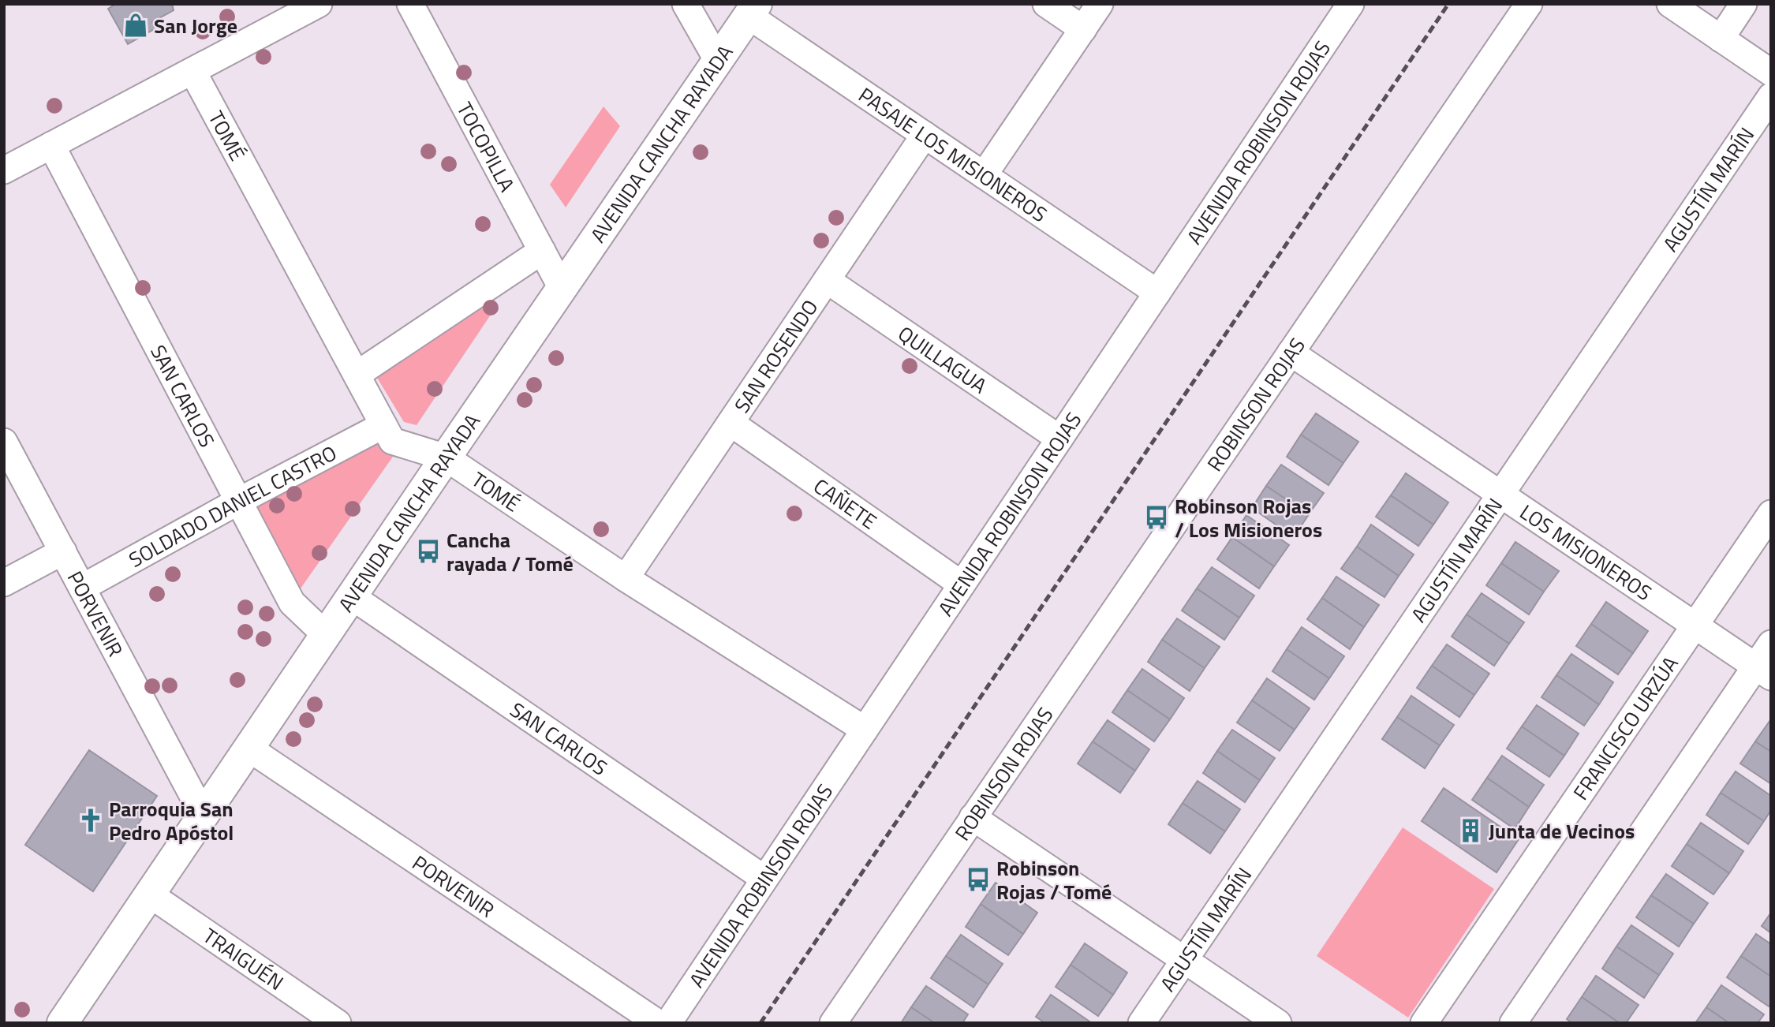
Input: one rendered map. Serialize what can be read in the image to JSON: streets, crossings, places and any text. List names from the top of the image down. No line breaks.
{"streets":{"street":["TOMÉ","AVENIDA ROBINSON ROJAS","AVENIDA CANCHA RAYADA","TOCOPILLA","PASAJE LOS MISIONEROS","AGUSTÍN MARÍN","SAN ROSENDO","QUILLAGUA","SAN CARLOS","ROBINSON ROJAS","CAÑETE","SOLDADO DANIEL CASTRO","LOS MISIONEROS","PORVENIR","FRANCISCO URZÚA","TRAIGUÉN"]},"crossings":[["TOMÉ","AVENIDA ROBINSON ROJAS"],["TOMÉ","AVENIDA CANCHA RAYADA"],["TOMÉ","SAN ROSENDO"],["TOMÉ","SOLDADO DANIEL CASTRO"],["AVENIDA ROBINSON ROJAS","PASAJE LOS MISIONEROS"],["AVENIDA ROBINSON ROJAS","QUILLAGUA"],["AVENIDA ROBINSON ROJAS","SAN CARLOS"],["AVENIDA ROBINSON ROJAS","CAÑETE"],["AVENIDA CANCHA RAYADA","TOCOPILLA"],["AVENIDA CANCHA RAYADA","PASAJE LOS MISIONEROS"],["AVENIDA CANCHA RAYADA","SAN CARLOS"],["AVENIDA CANCHA RAYADA","PORVENIR"],["AVENIDA CANCHA RAYADA","TRAIGUÉN"],["PASAJE LOS MISIONEROS","SAN ROSENDO"],["AGUSTÍN MARÍN","LOS MISIONEROS"],["SAN ROSENDO","QUILLAGUA"],["SAN ROSENDO","CAÑETE"],["SAN CARLOS","SOLDADO DANIEL CASTRO"],["ROBINSON ROJAS","LOS MISIONEROS"],["SOLDADO DANIEL CASTRO","PORVENIR"],["LOS MISIONEROS","FRANCISCO URZÚA"]],"places":{"shop":["San Jorge"],"bus stop":["Robinson Rojas / Los Misioneros","Cancha rayada / Tomé","Robinson Rojas / Tomé"],"church":["Parroquia San Pedro Apóstol"],"building":["Junta de Vecinos"]}}
